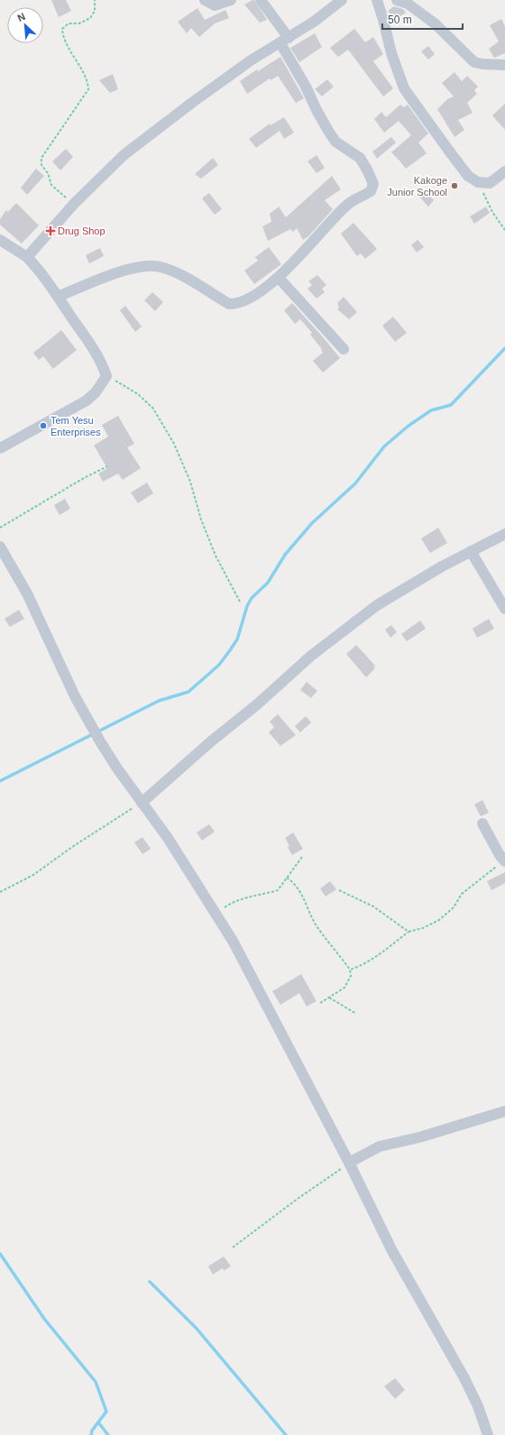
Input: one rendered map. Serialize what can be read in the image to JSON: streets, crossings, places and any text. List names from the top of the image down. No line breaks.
{"places":{"other":["Kakoge Junior School","Tem Yesu Enterprises"],"health":["Drug Shop"]},"scale_bar":"50 m","north":"top left"}
